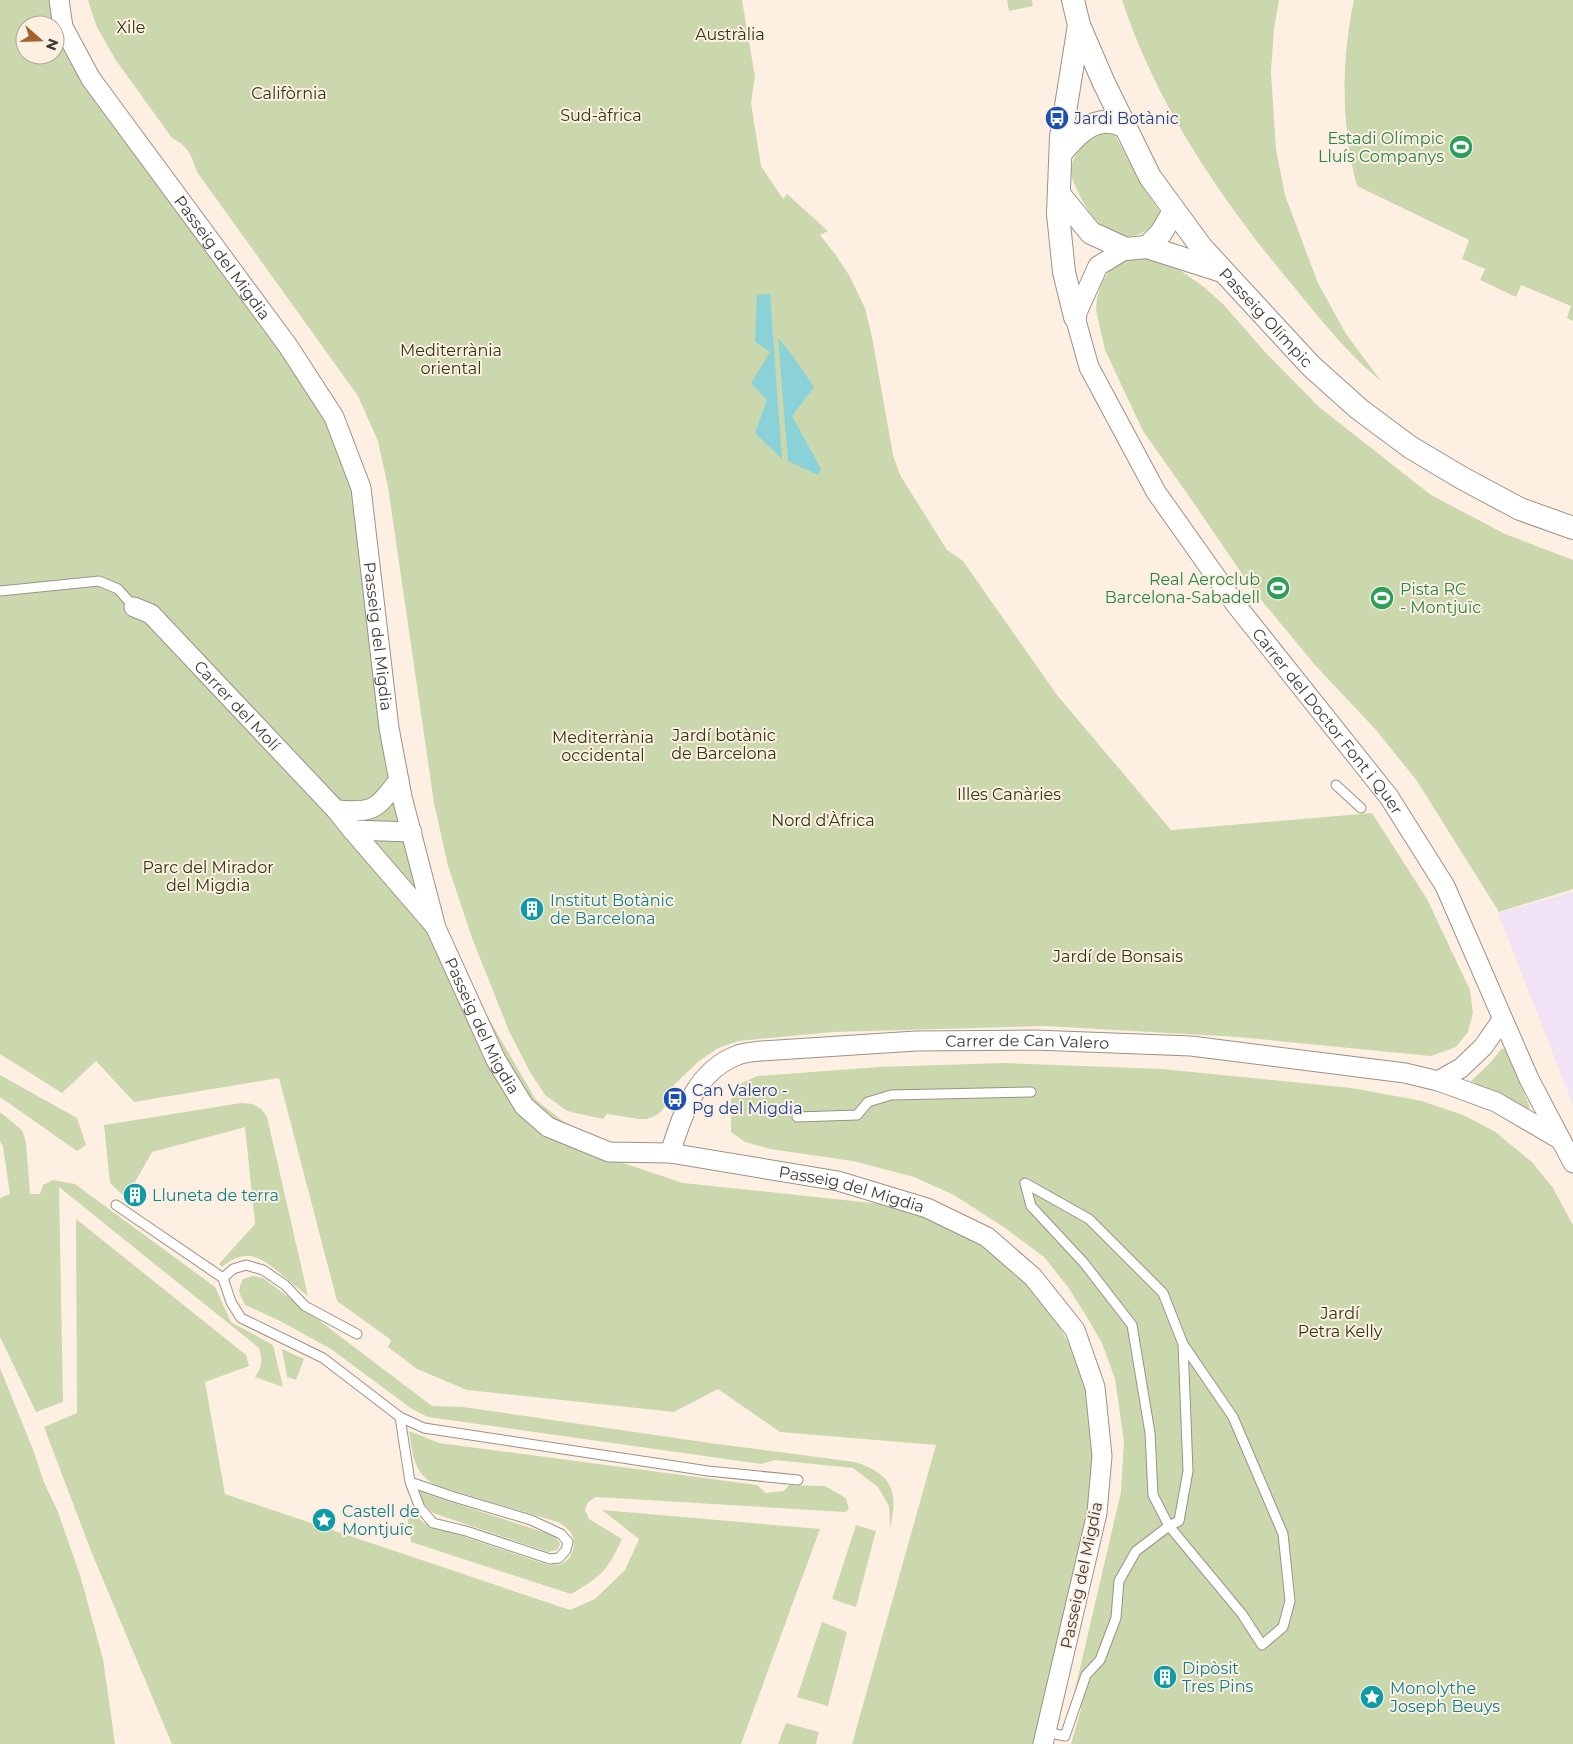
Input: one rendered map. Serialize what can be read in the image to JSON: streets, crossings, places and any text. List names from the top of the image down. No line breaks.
{"streets":{"street":["Passeig del Migdia","Passeig Olímpic","Carrer del Molí","Carrer del Doctor Font i Quer","Carrer de Can Valero"]},"crossings":[["Passeig del Migdia","Carrer del Molí"],["Passeig del Migdia","Carrer de Can Valero"],["Carrer del Doctor Font i Quer","Carrer de Can Valero"]],"parks":["Xile","Austràlia","Califòrnia","Sud-àfrica","Mediterrània oriental","Jardí botànic de Barcelona","Mediterrània occidental","Illes Canàries","Nord d'Àfrica","Parc del Mirador del Migdia","Jardí de Bonsais","Jardí Petra Kelly"],"places":{"bus stop":["Jardi Botànic","Can Valero - Pg del Migdia"],"sports":["Estadi Olímpic Lluís Companys","Real Aeroclub Barcelona-Sabadell","Pista RC - Montjuïc"],"building":["Institut Botànic de Barcelona","Lluneta de terra","Dipòsit Tres Pins"],"place":["Castell de Montjuïc","Monolythe Joseph Beuys"]},"north":"right"}
